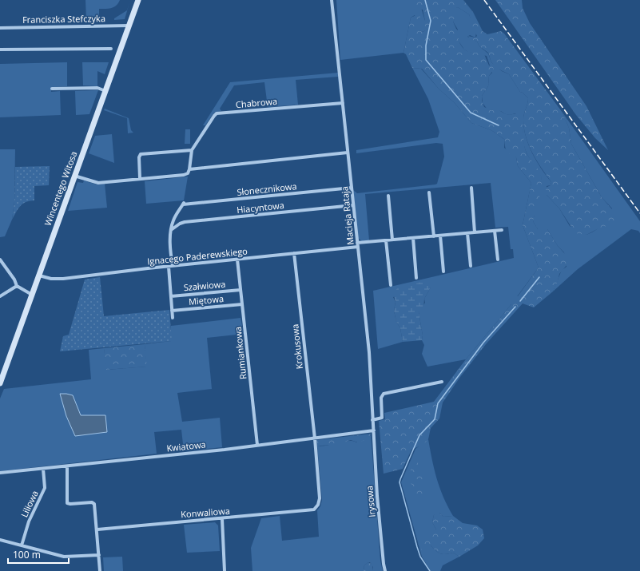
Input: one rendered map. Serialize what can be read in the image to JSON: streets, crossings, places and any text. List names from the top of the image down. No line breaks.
{"streets":{"street":["Franciszka Stefczyka","Chabrowa","Wincentego Witosa","Słonecznikowa","Hiacyntowa","Macieja Rataja","Ignacego Paderewskiego","Szałwiowa","Miętowa","Krokusowa","Rumiankowa","Kwiatowa","Irysowa","Liliowa","Konwaliowa"]},"crossings":[["Franciszka Stefczyka","Wincentego Witosa"],["Chabrowa","Macieja Rataja"],["Wincentego Witosa","Ignacego Paderewskiego"],["Słonecznikowa","Hiacyntowa"],["Słonecznikowa","Macieja Rataja"],["Hiacyntowa","Macieja Rataja"],["Macieja Rataja","Ignacego Paderewskiego"],["Macieja Rataja","Kwiatowa"],["Macieja Rataja","Irysowa"],["Ignacego Paderewskiego","Krokusowa"],["Ignacego Paderewskiego","Rumiankowa"],["Szałwiowa","Rumiankowa"],["Miętowa","Rumiankowa"],["Krokusowa","Kwiatowa"],["Krokusowa","Konwaliowa"],["Rumiankowa","Kwiatowa"],["Kwiatowa","Irysowa"],["Kwiatowa","Liliowa"]],"scale_bar":"100 m"}
